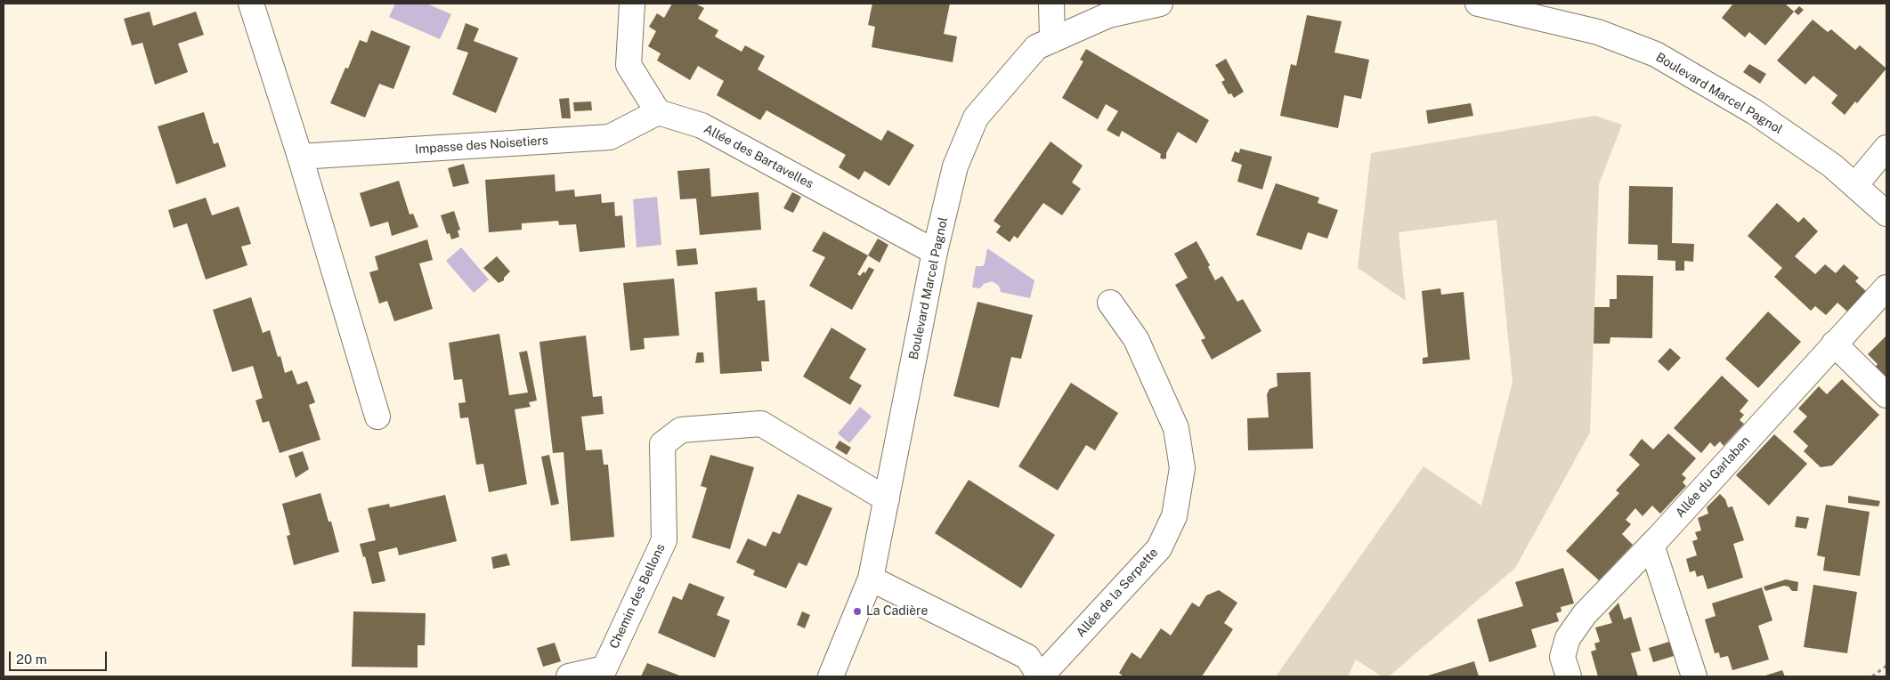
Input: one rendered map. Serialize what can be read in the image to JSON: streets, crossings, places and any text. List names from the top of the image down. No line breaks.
{"streets":{"street":["Boulevard Marcel Pagnol","Impasse des Noisetiers","Allée des Bartavelles","Allée du Garlaban","Allée de la Serpette","Chemin des Bellons"]},"crossings":[["Boulevard Marcel Pagnol","Allée des Bartavelles"],["Boulevard Marcel Pagnol","Chemin des Bellons"],["Impasse des Noisetiers","Allée des Bartavelles"]],"places":["La Cadière"],"scale_bar":"20 m"}
